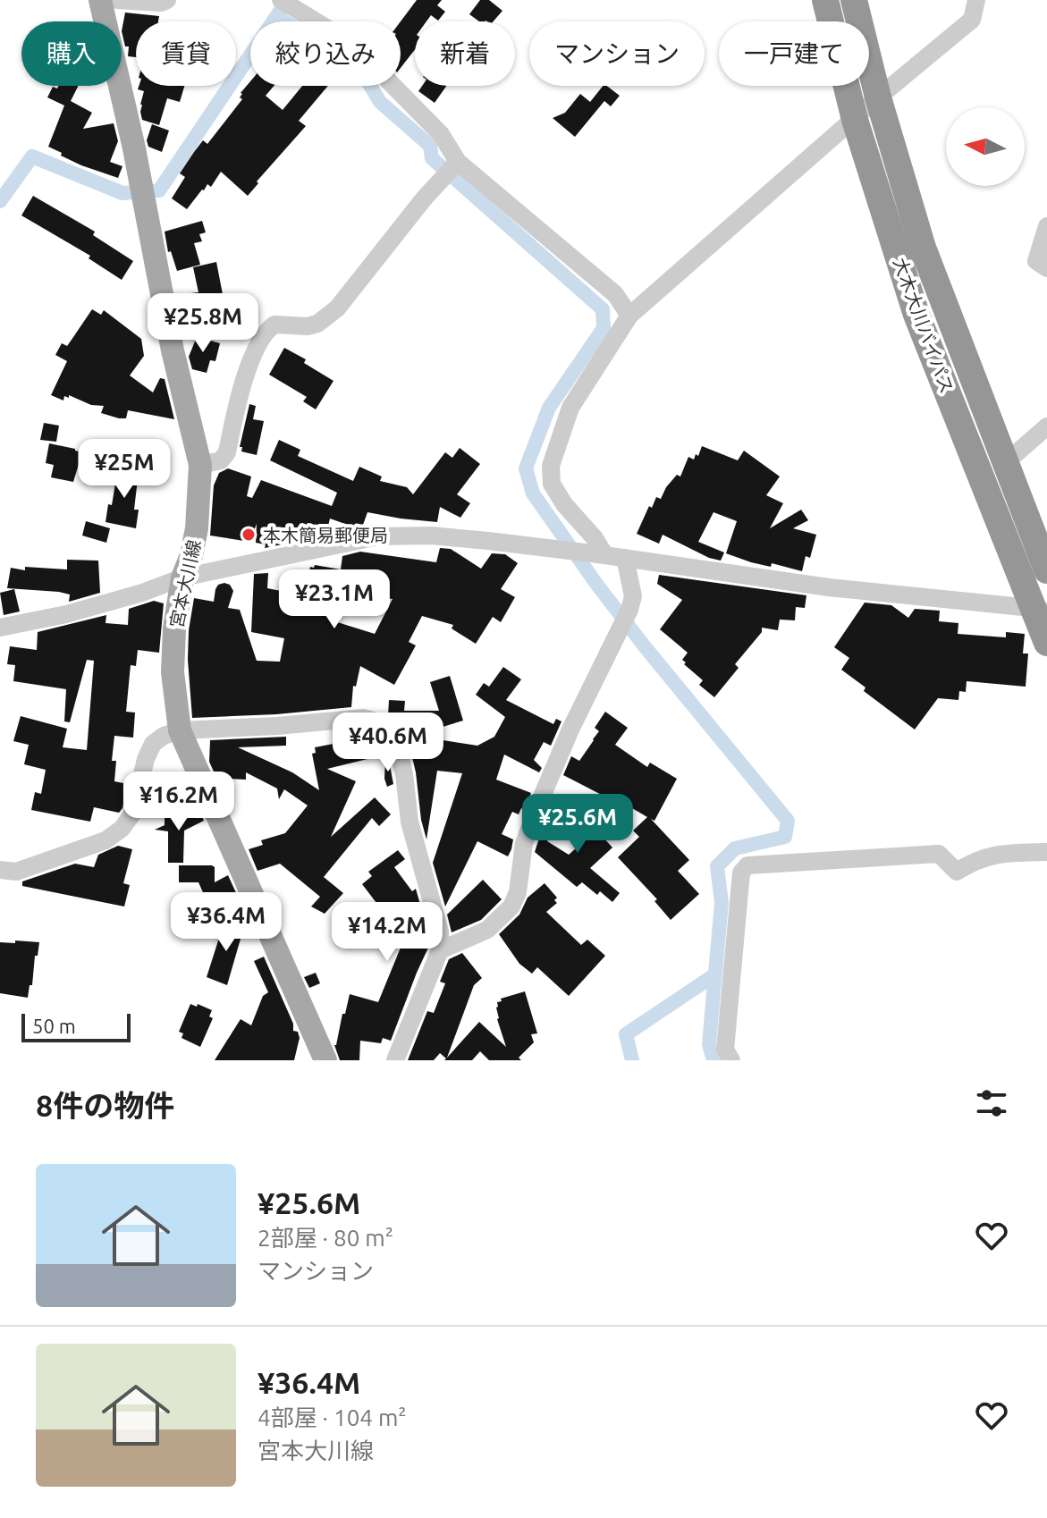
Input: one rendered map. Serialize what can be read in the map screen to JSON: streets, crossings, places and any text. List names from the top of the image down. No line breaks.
{"streets":{"highway":["大木大川バイパス"],"main road":["宮本大川線"]},"places":["本木簡易郵便局"],"scale_bar":"50 m","north":"left","page":{"chip":["購入","賃貸","絞り込み","新着","マンション","一戸建て"],"price":["¥25.8M","¥25M","¥23.1M","¥40.6M","¥16.2M","¥25.6M","¥36.4M","¥14.2M"],"scale":"50 m","heading":"8件の物件","list":[{"name":"¥25.6M","note":"2部屋 · 80 m² · マンション"},{"name":"¥36.4M","note":"4部屋 · 104 m² · 宮本大川線"}]}}
